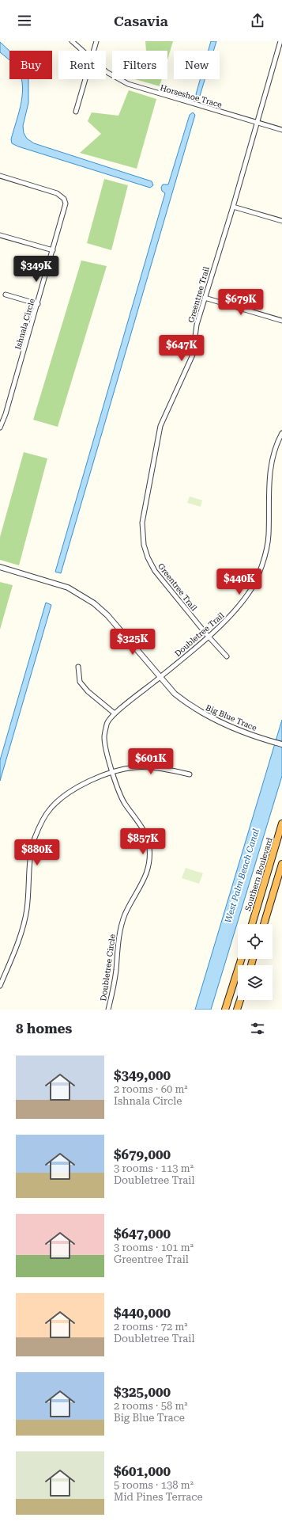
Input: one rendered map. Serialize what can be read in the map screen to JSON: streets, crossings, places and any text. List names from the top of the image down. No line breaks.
{"streets":{"highway":["Southern Boulevard"],"street":["Horseshoe Trace","Greentree Trail","Ishnala Circle","Doubletree Trail","Big Blue Trace","Doubletree Circle"]},"crossings":[["Horseshoe Trace","Greentree Trail"],["Greentree Trail","Doubletree Trail"],["Doubletree Trail","Big Blue Trace"],["Doubletree Trail","Doubletree Circle"]],"water":["West Palm Beach Canal"],"page":{"header":"Casavia","chip":["Buy","Rent","Filters","New"],"price":["$349K","$679K","$647K","$440K","$325K","$601K","$857K","$880K"],"heading":"8 homes","list":[{"name":"$349,000","note":"2 rooms · 60 m² · Ishnala Circle"},{"name":"$679,000","note":"3 rooms · 113 m² · Doubletree Trail"},{"name":"$647,000","note":"3 rooms · 101 m² · Greentree Trail"},{"name":"$440,000","note":"2 rooms · 72 m² · Doubletree Trail"},{"name":"$325,000","note":"2 rooms · 58 m² · Big Blue Trace"},{"name":"$601,000","note":"5 rooms · 138 m² · Mid Pines Terrace"}]}}
